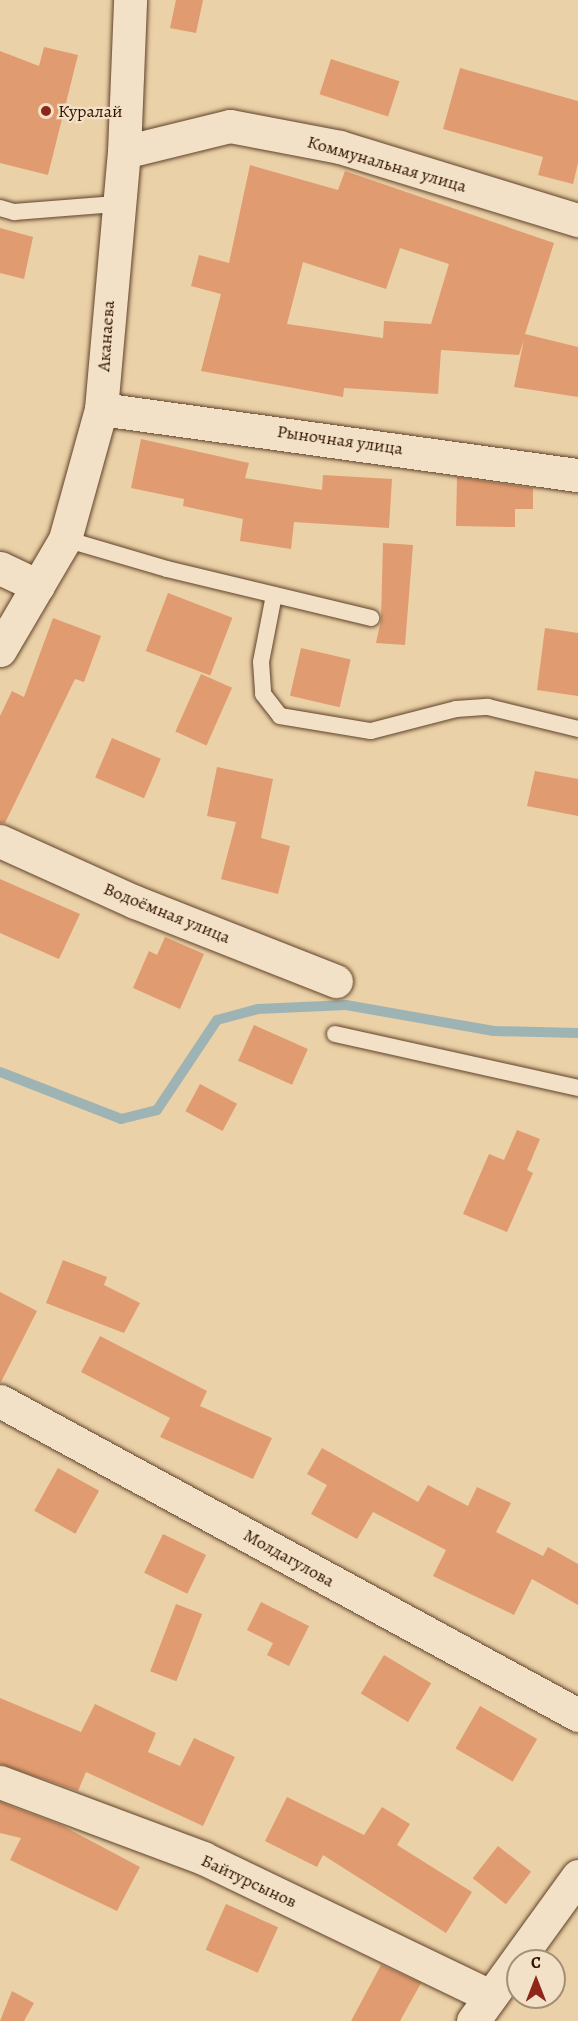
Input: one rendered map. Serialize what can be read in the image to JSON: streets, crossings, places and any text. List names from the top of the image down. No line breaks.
{"streets":{"street":["Коммунальная улица","Аканаева","Рыночная улица","Водоёмная улица","Молдагулова","Байтурсынов"]},"crossings":[["Коммунальная улица","Аканаева"],["Аканаева","Рыночная улица"]],"places":["Куралай"],"north":"top"}
